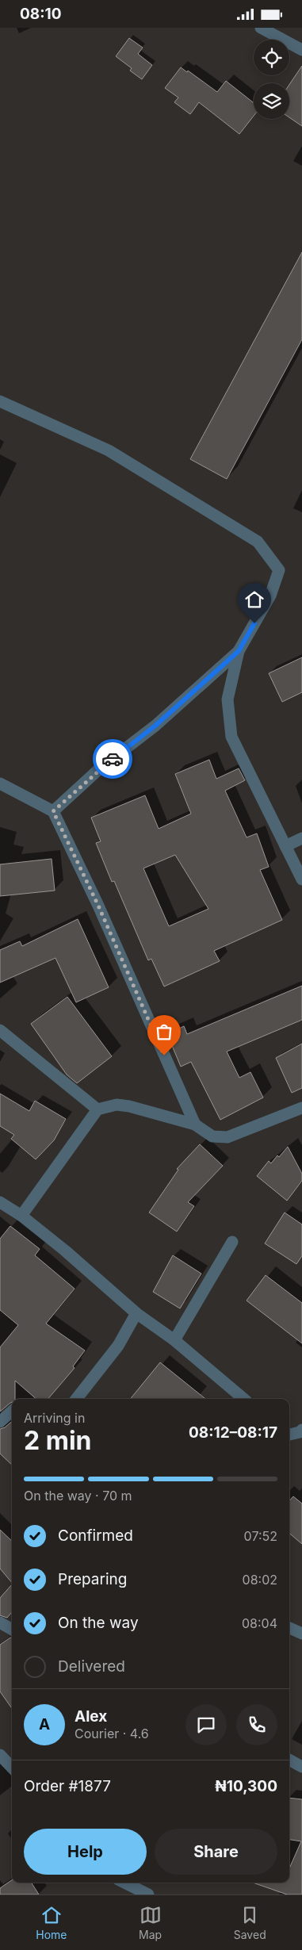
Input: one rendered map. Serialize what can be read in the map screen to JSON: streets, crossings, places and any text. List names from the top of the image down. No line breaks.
{"page":{"status":"08:10","heading":["2 min","Arriving in","08:12–08:17"],"panel":["Alex","Courier · 4.6","Order #1877","₦10,300"],"bar":"On the way · 70 m","list":[["Confirmed","07:52"],["Preparing","08:02"],["On the way","08:04"],"Delivered"],"round":"A","buttons":["Help","Share"],"tabs":["Home","Map","Saved"]}}
